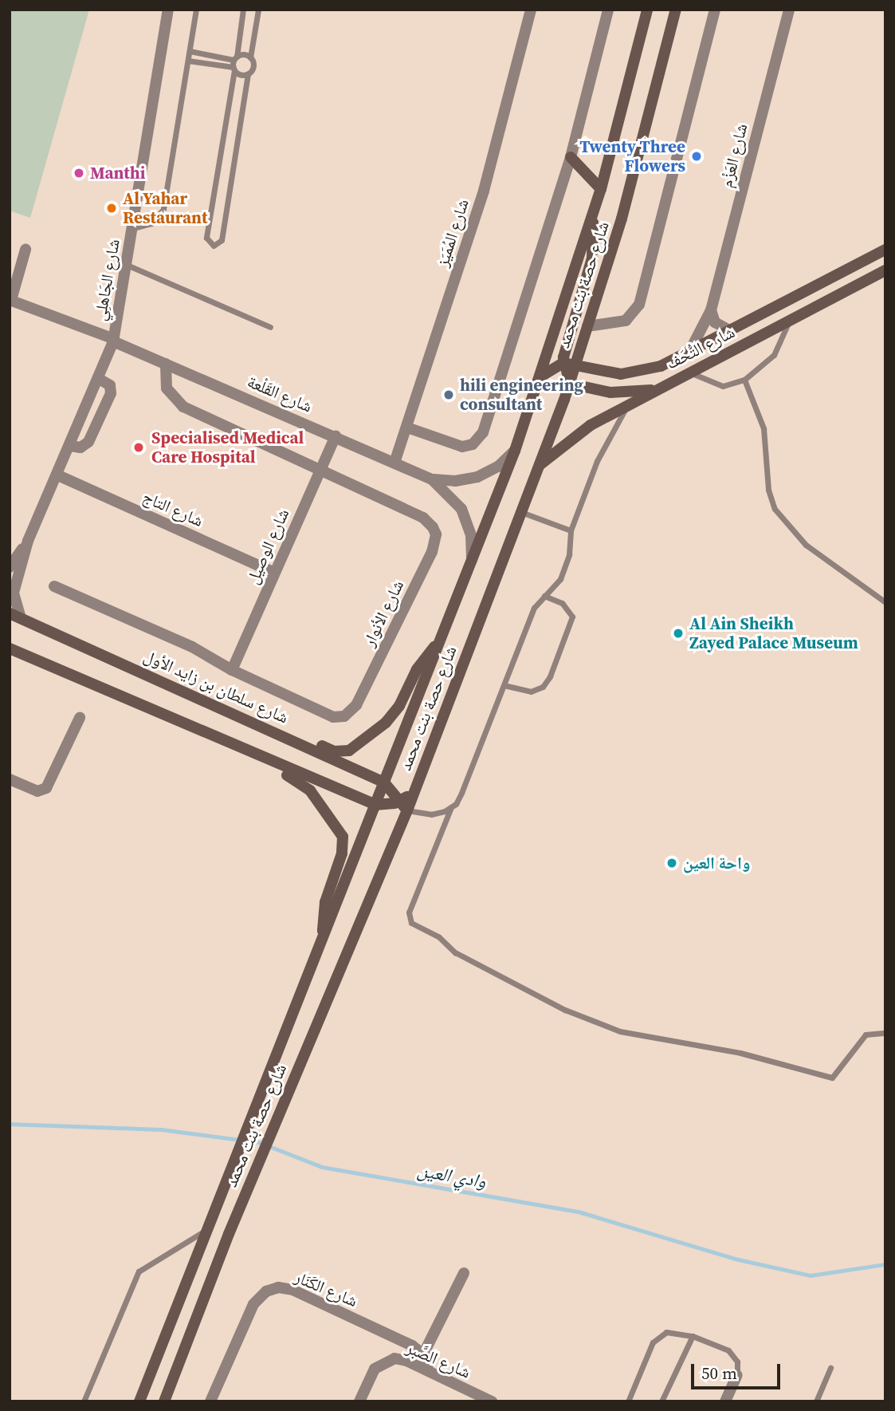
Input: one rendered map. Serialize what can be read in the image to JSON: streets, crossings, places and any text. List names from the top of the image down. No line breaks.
{"streets":{"main road":["شارع حصة بنت محمد","شارع التُّحَف","شارع سلطان بن زايد الأول"],"street":["شارع العَزْم","شارع المُمَيَز","شارع الجَاهلِي","شارع القَلْعة","شارع التاج","شارع الوصيل","شارع الأنوار","شارع الكَنَار","شارع الصَّبر"]},"crossings":[["شارع العَزْم","شارع التُّحَف"],["شارع المُمَيَز","شارع القَلْعة"],["شارع الجَاهلِي","شارع القَلْعة"],["شارع الجَاهلِي","شارع التاج"],["شارع الجَاهلِي","شارع سلطان بن زايد الأول"],["شارع حصة بنت محمد","شارع التُّحَف"],["شارع حصة بنت محمد","شارع القَلْعة"],["شارع حصة بنت محمد","شارع سلطان بن زايد الأول"],["شارع القَلْعة","شارع الوصيل"],["شارع القَلْعة","شارع الأنوار"],["شارع التاج","شارع الوصيل"],["شارع الوصيل","شارع الأنوار"]],"water":["وادي العين"],"places":["Twenty Three Flowers","Manthi","Al Yahar Restaurant","hili engineering consultant","Specialised Medical Care Hospital","Al Ain Sheikh Zayed Palace Museum","واحة العين"],"scale_bar":"50 m"}
